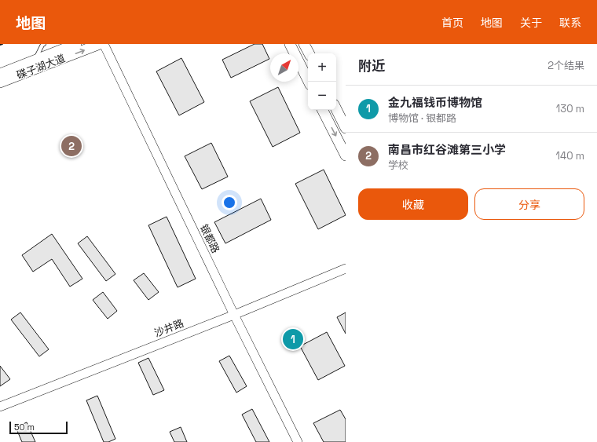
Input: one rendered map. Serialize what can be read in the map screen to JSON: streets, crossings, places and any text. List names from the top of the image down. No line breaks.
{"streets":{"main road":["碟子湖大道"],"street":["银都路","沙井路"]},"crossings":[["银都路","沙井路"]],"scale_bar":"50 m","north":"top right","page":{"header":"地图","nav":["首页","地图","关于","联系"],"heading":["附近","2个结果"],"map_buttons":["+","−"],"list":[{"mark":"1","name":"金九福钱币博物馆","note":"博物馆 · 银都路","value":"130 m"},{"mark":"2","name":"南昌市红谷滩第三小学","note":"学校","value":"140 m"}],"pins":["2","1"],"buttons":["收藏","分享"],"scale":"50 m"}}
